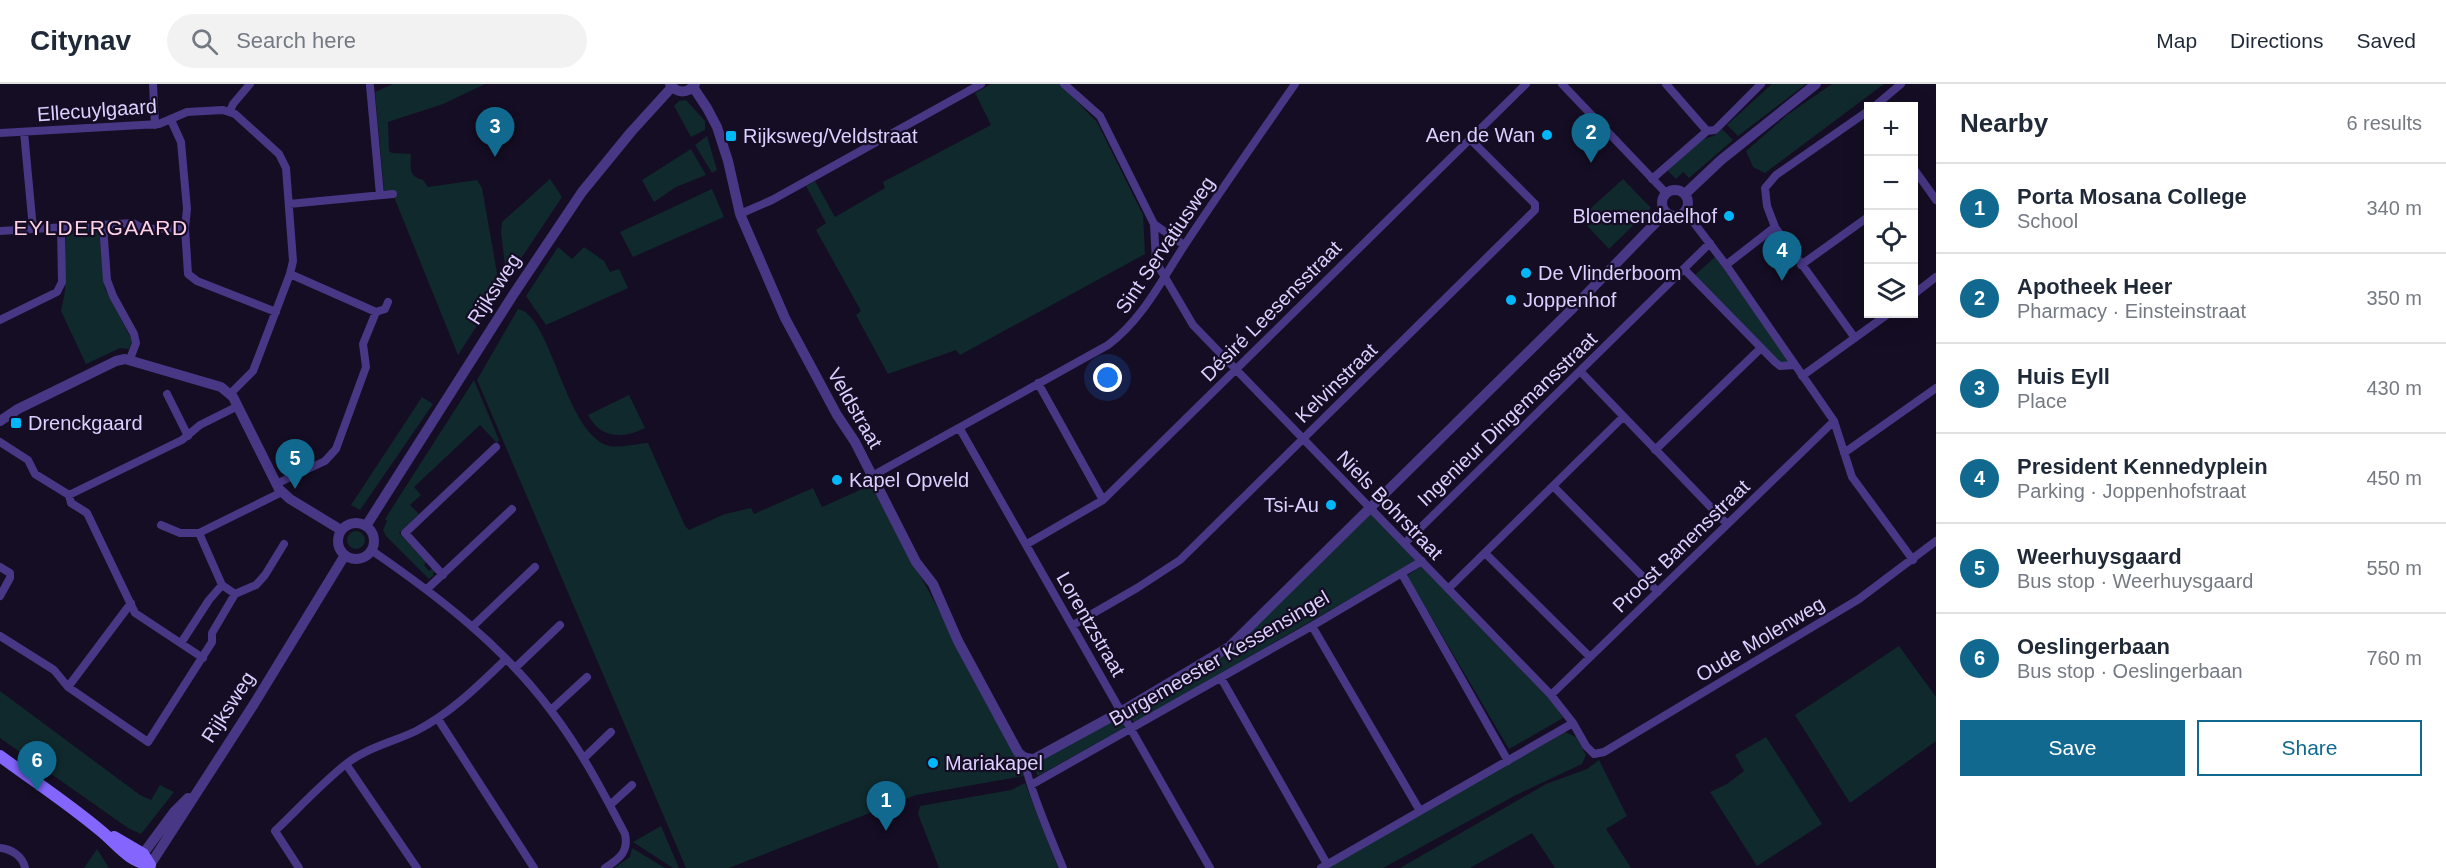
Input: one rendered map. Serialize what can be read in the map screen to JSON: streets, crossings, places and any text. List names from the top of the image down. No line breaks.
{"streets":{"street":["Ellecuylgaard","Sint Servatiusweg","Rijksweg","Désiré Leesensstraat","Kelvinstraat","Veldstraat","Ingenieur Dingemansstraat","Niels Bohrstraat","Proost Banensstraat","Lorentzstraat","Oude Molenweg","Burgemeester Kessensingel"]},"crossings":[["Sint Servatiusweg","Veldstraat"],["Sint Servatiusweg","Niels Bohrstraat"],["Sint Servatiusweg","Lorentzstraat"],["Désiré Leesensstraat","Kelvinstraat"],["Désiré Leesensstraat","Niels Bohrstraat"],["Désiré Leesensstraat","Lorentzstraat"],["Kelvinstraat","Niels Bohrstraat"],["Kelvinstraat","Lorentzstraat"],["Veldstraat","Burgemeester Kessensingel"],["Ingenieur Dingemansstraat","Niels Bohrstraat"],["Niels Bohrstraat","Proost Banensstraat"],["Niels Bohrstraat","Oude Molenweg"],["Niels Bohrstraat","Burgemeester Kessensingel"],["Lorentzstraat","Burgemeester Kessensingel"]],"districts":["EYLDERGAARD"],"places":{"other":["Aen de Wan","Bloemendaelhof","De Vlinderboom","Joppenhof","Kapel Opveld","Tsi-Au","Mariakapel"],"transit":["Rijksweg/Veldstraat","Drenckgaard"]},"page":{"header":"Citynav","search":"Search here","nav":["Map","Directions","Saved"],"heading":["Nearby","6 results"],"map_buttons":["+","−"],"pins":["3","2","4","5","6","1"],"list":[{"mark":"1","name":"Porta Mosana College","note":"School","value":"340 m"},{"mark":"2","name":"Apotheek Heer","note":"Pharmacy · Einsteinstraat","value":"350 m"},{"mark":"3","name":"Huis Eyll","note":"Place","value":"430 m"},{"mark":"4","name":"President Kennedyplein","note":"Parking · Joppenhofstraat","value":"450 m"},{"mark":"5","name":"Weerhuysgaard","note":"Bus stop · Weerhuysgaard","value":"550 m"},{"mark":"6","name":"Oeslingerbaan","note":"Bus stop · Oeslingerbaan","value":"760 m"}],"buttons":["Save","Share"]}}
